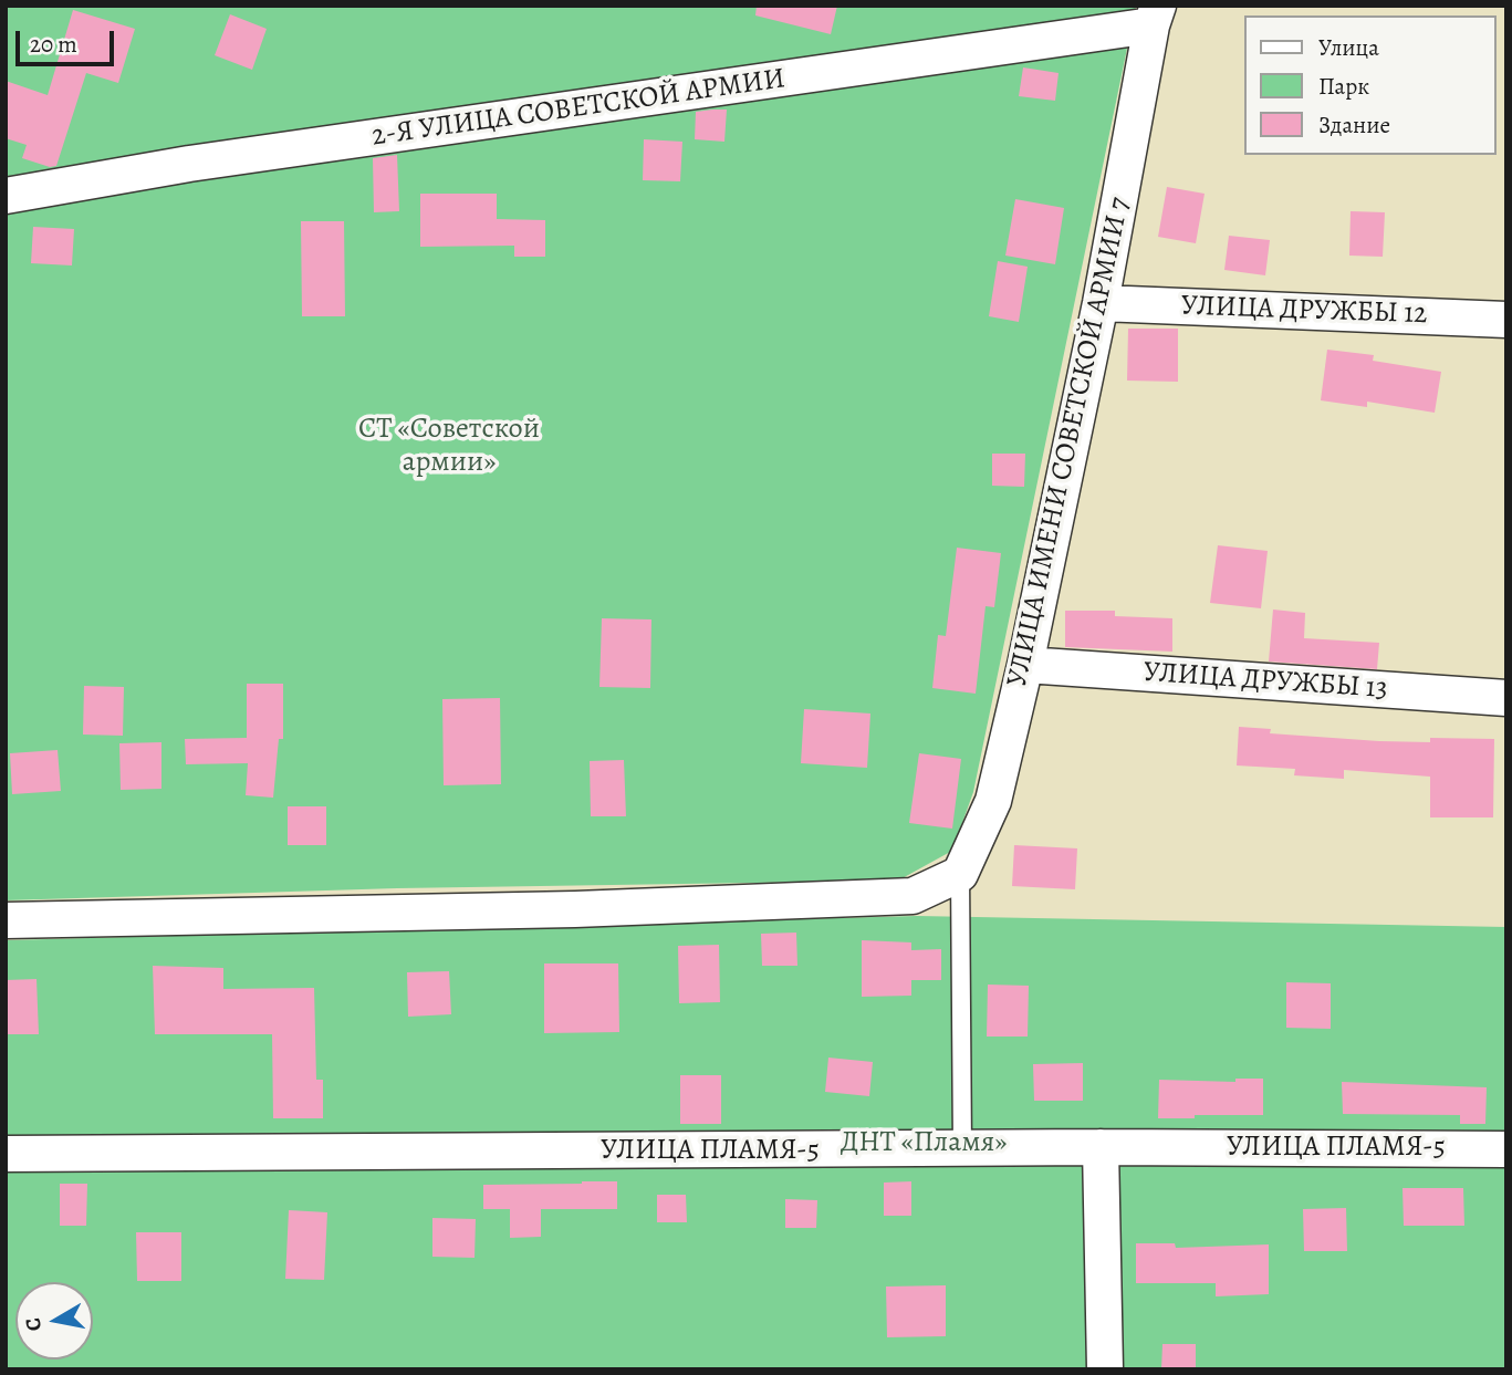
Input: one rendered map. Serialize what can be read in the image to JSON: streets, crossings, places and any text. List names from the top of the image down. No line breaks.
{"streets":{"street":["2-Я УЛИЦА СОВЕТСКОЙ АРМИИ","УЛИЦА ДРУЖБЫ 12","УЛИЦА ИМЕНИ СОВЕТСКОЙ АРМИИ 7","УЛИЦА ДРУЖБЫ 13","УЛИЦА ПЛАМЯ-5"]},"crossings":[["2-Я УЛИЦА СОВЕТСКОЙ АРМИИ","УЛИЦА ИМЕНИ СОВЕТСКОЙ АРМИИ 7"],["УЛИЦА ДРУЖБЫ 12","УЛИЦА ИМЕНИ СОВЕТСКОЙ АРМИИ 7"],["УЛИЦА ИМЕНИ СОВЕТСКОЙ АРМИИ 7","УЛИЦА ДРУЖБЫ 13"]],"parks":["СТ «Советской армии»","ДНТ «Пламя»"],"legend":["Улица","Парк","Здание"],"scale_bar":"20 m","north":"left"}
